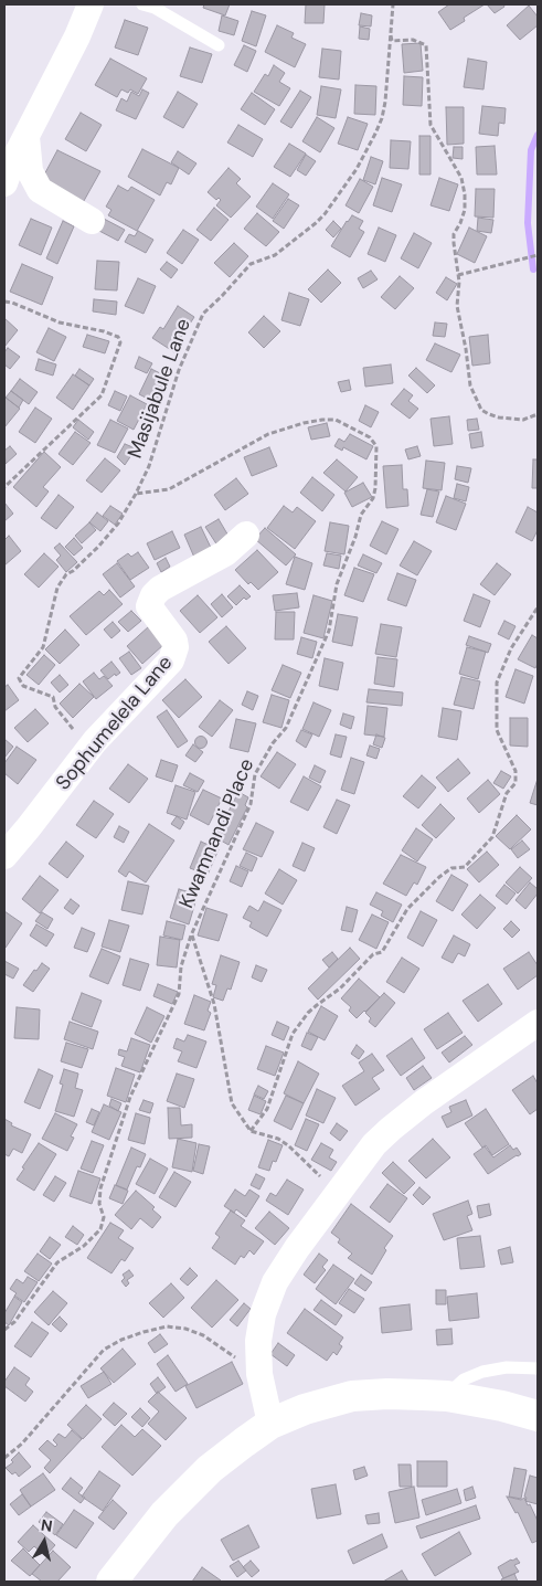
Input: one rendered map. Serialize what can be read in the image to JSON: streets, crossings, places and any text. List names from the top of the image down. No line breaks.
{"streets":{"street":["Sophumelela Lane"],"path":["Masijabule Lane","Kwamnandi Place"]},"crossings":[["Masijabule Lane","Sophumelela Lane"],["Masijabule Lane","Kwamnandi Place"]],"north":"top"}
